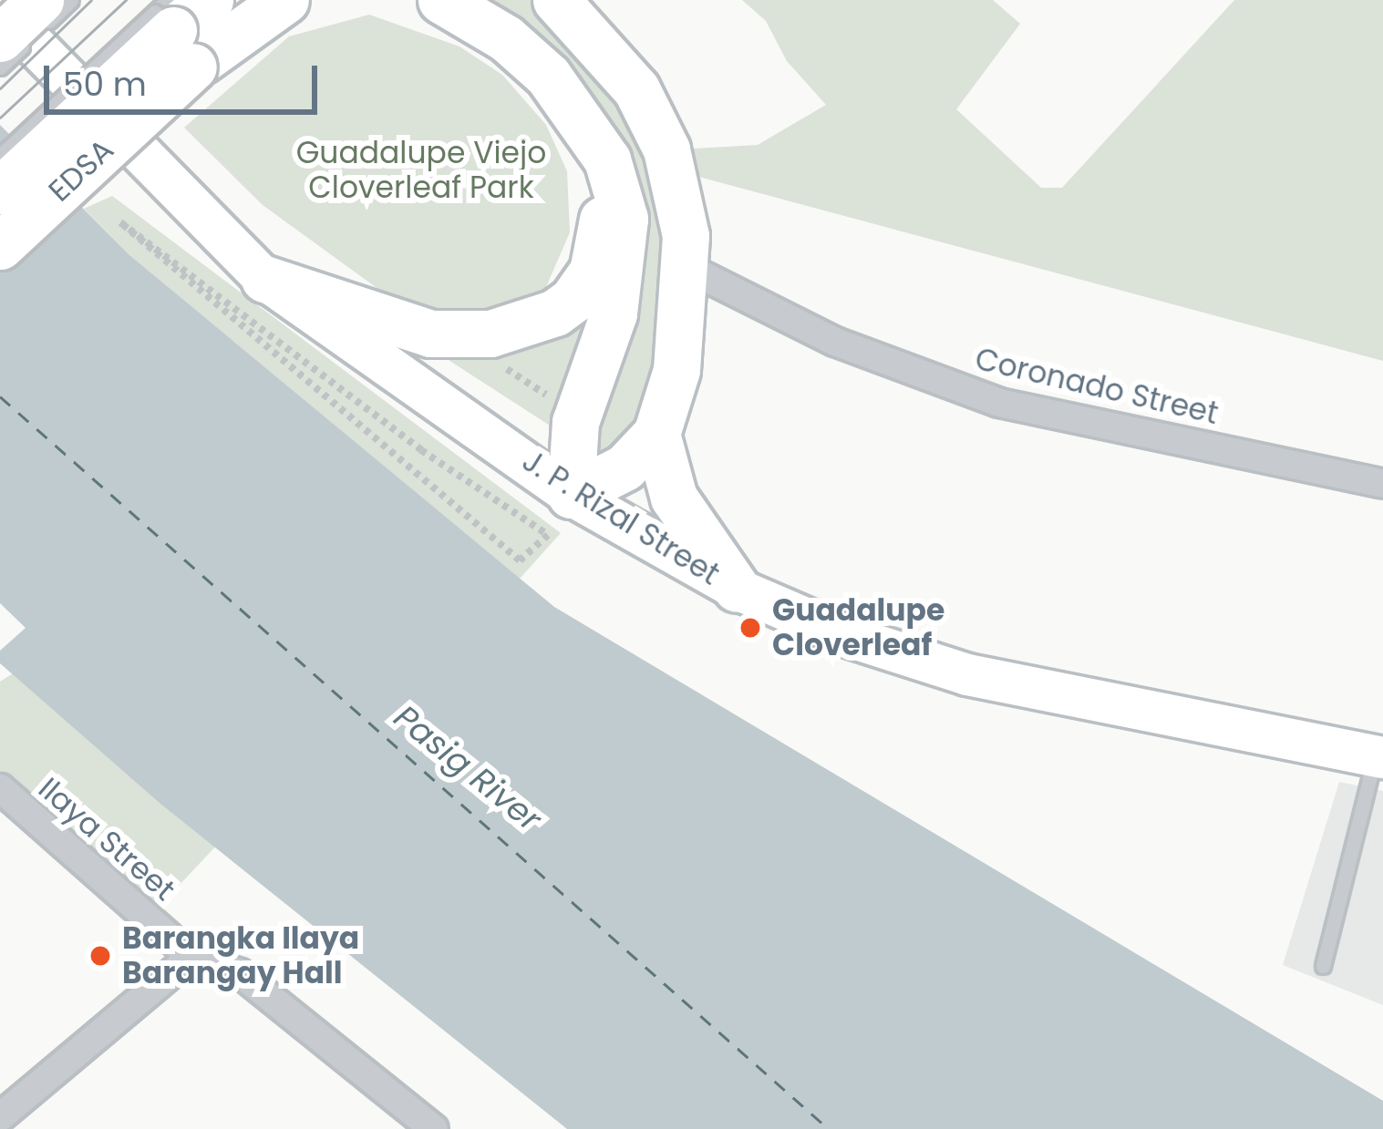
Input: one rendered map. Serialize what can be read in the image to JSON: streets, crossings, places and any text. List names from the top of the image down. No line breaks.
{"streets":{"highway":["EDSA"],"main road":["J. P. Rizal Street"],"street":["Coronado Street","Ilaya Street"]},"water":["Pasig River"],"parks":["Guadalupe Viejo Cloverleaf Park"],"places":["Guadalupe Cloverleaf","Barangka Ilaya Barangay Hall"],"scale_bar":"50 m"}
